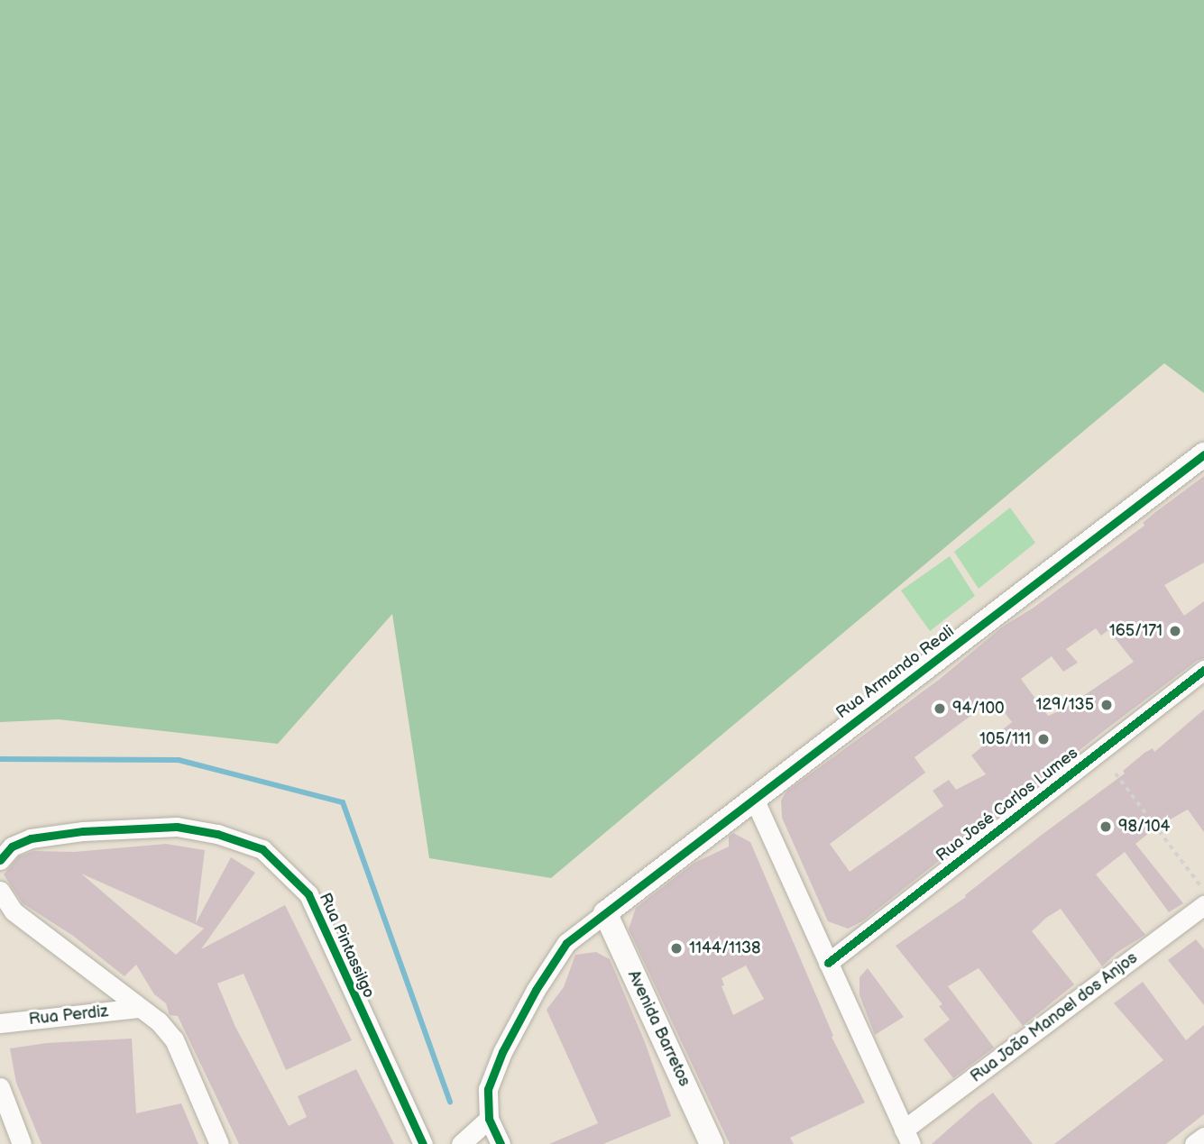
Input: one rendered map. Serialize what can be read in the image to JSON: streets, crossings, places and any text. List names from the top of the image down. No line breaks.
{"streets":{"street":["Rua Armando Reali","Rua José Carlos Lumes","Rua Pintassilgo","Rua Perdiz","Rua João Manoel dos Anjos","Avenida Barretos"]},"crossings":[["Rua Armando Reali","Avenida Barretos"]],"places":["165/171","129/135","94/100","105/111","98/104","1144/1138"]}
